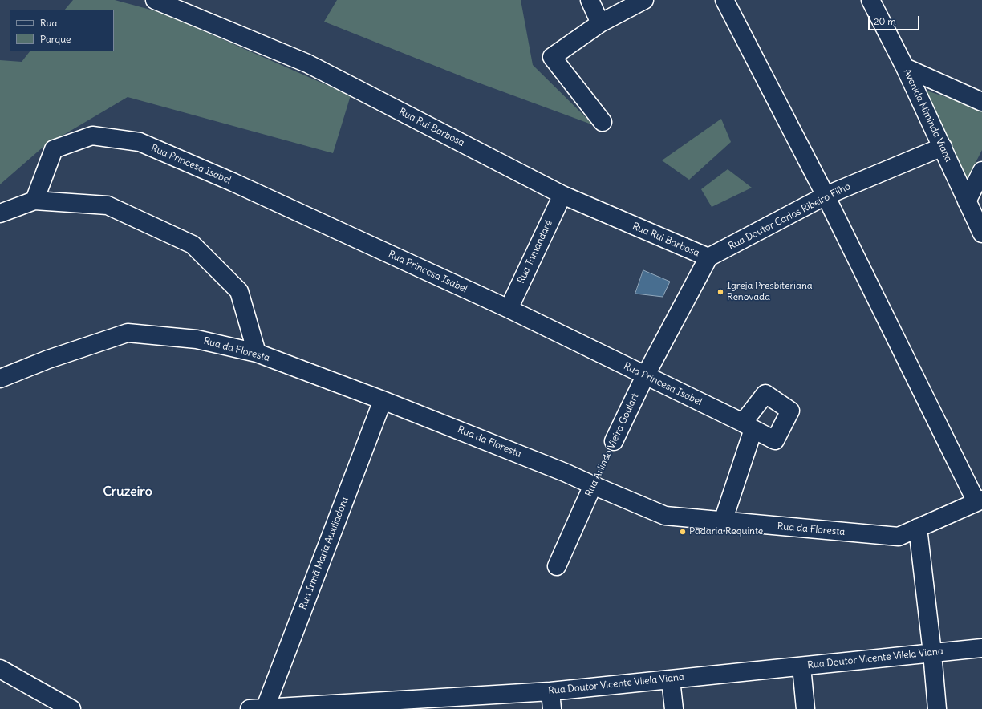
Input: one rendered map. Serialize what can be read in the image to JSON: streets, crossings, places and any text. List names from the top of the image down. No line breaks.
{"streets":{"street":["Avenida Miminda Viana","Rua Rui Barbosa","Rua Princesa Isabel","Rua Doutor Carlos Ribeiro Filho","Rua Tamandaré","Rua da Floresta","Rua Arlindo Vieira Goulart","Rua Irmã Maria Auxiliadora","Rua Doutor Vicente Vilela Viana"]},"crossings":[["Avenida Miminda Viana","Rua Doutor Carlos Ribeiro Filho"],["Rua Rui Barbosa","Rua Doutor Carlos Ribeiro Filho"],["Rua Rui Barbosa","Rua Tamandaré"],["Rua Rui Barbosa","Rua Arlindo Vieira Goulart"],["Rua Princesa Isabel","Rua Tamandaré"],["Rua Princesa Isabel","Rua da Floresta"],["Rua Princesa Isabel","Rua Arlindo Vieira Goulart"],["Rua Doutor Carlos Ribeiro Filho","Rua Arlindo Vieira Goulart"],["Rua da Floresta","Rua Arlindo Vieira Goulart"],["Rua da Floresta","Rua Irmã Maria Auxiliadora"],["Rua Irmã Maria Auxiliadora","Rua Doutor Vicente Vilela Viana"]],"districts":["Cruzeiro"],"places":["Igreja Presbiteriana Renovada","Padaria Requinte"],"legend":["Rua","Parque"],"scale_bar":"20 m"}
